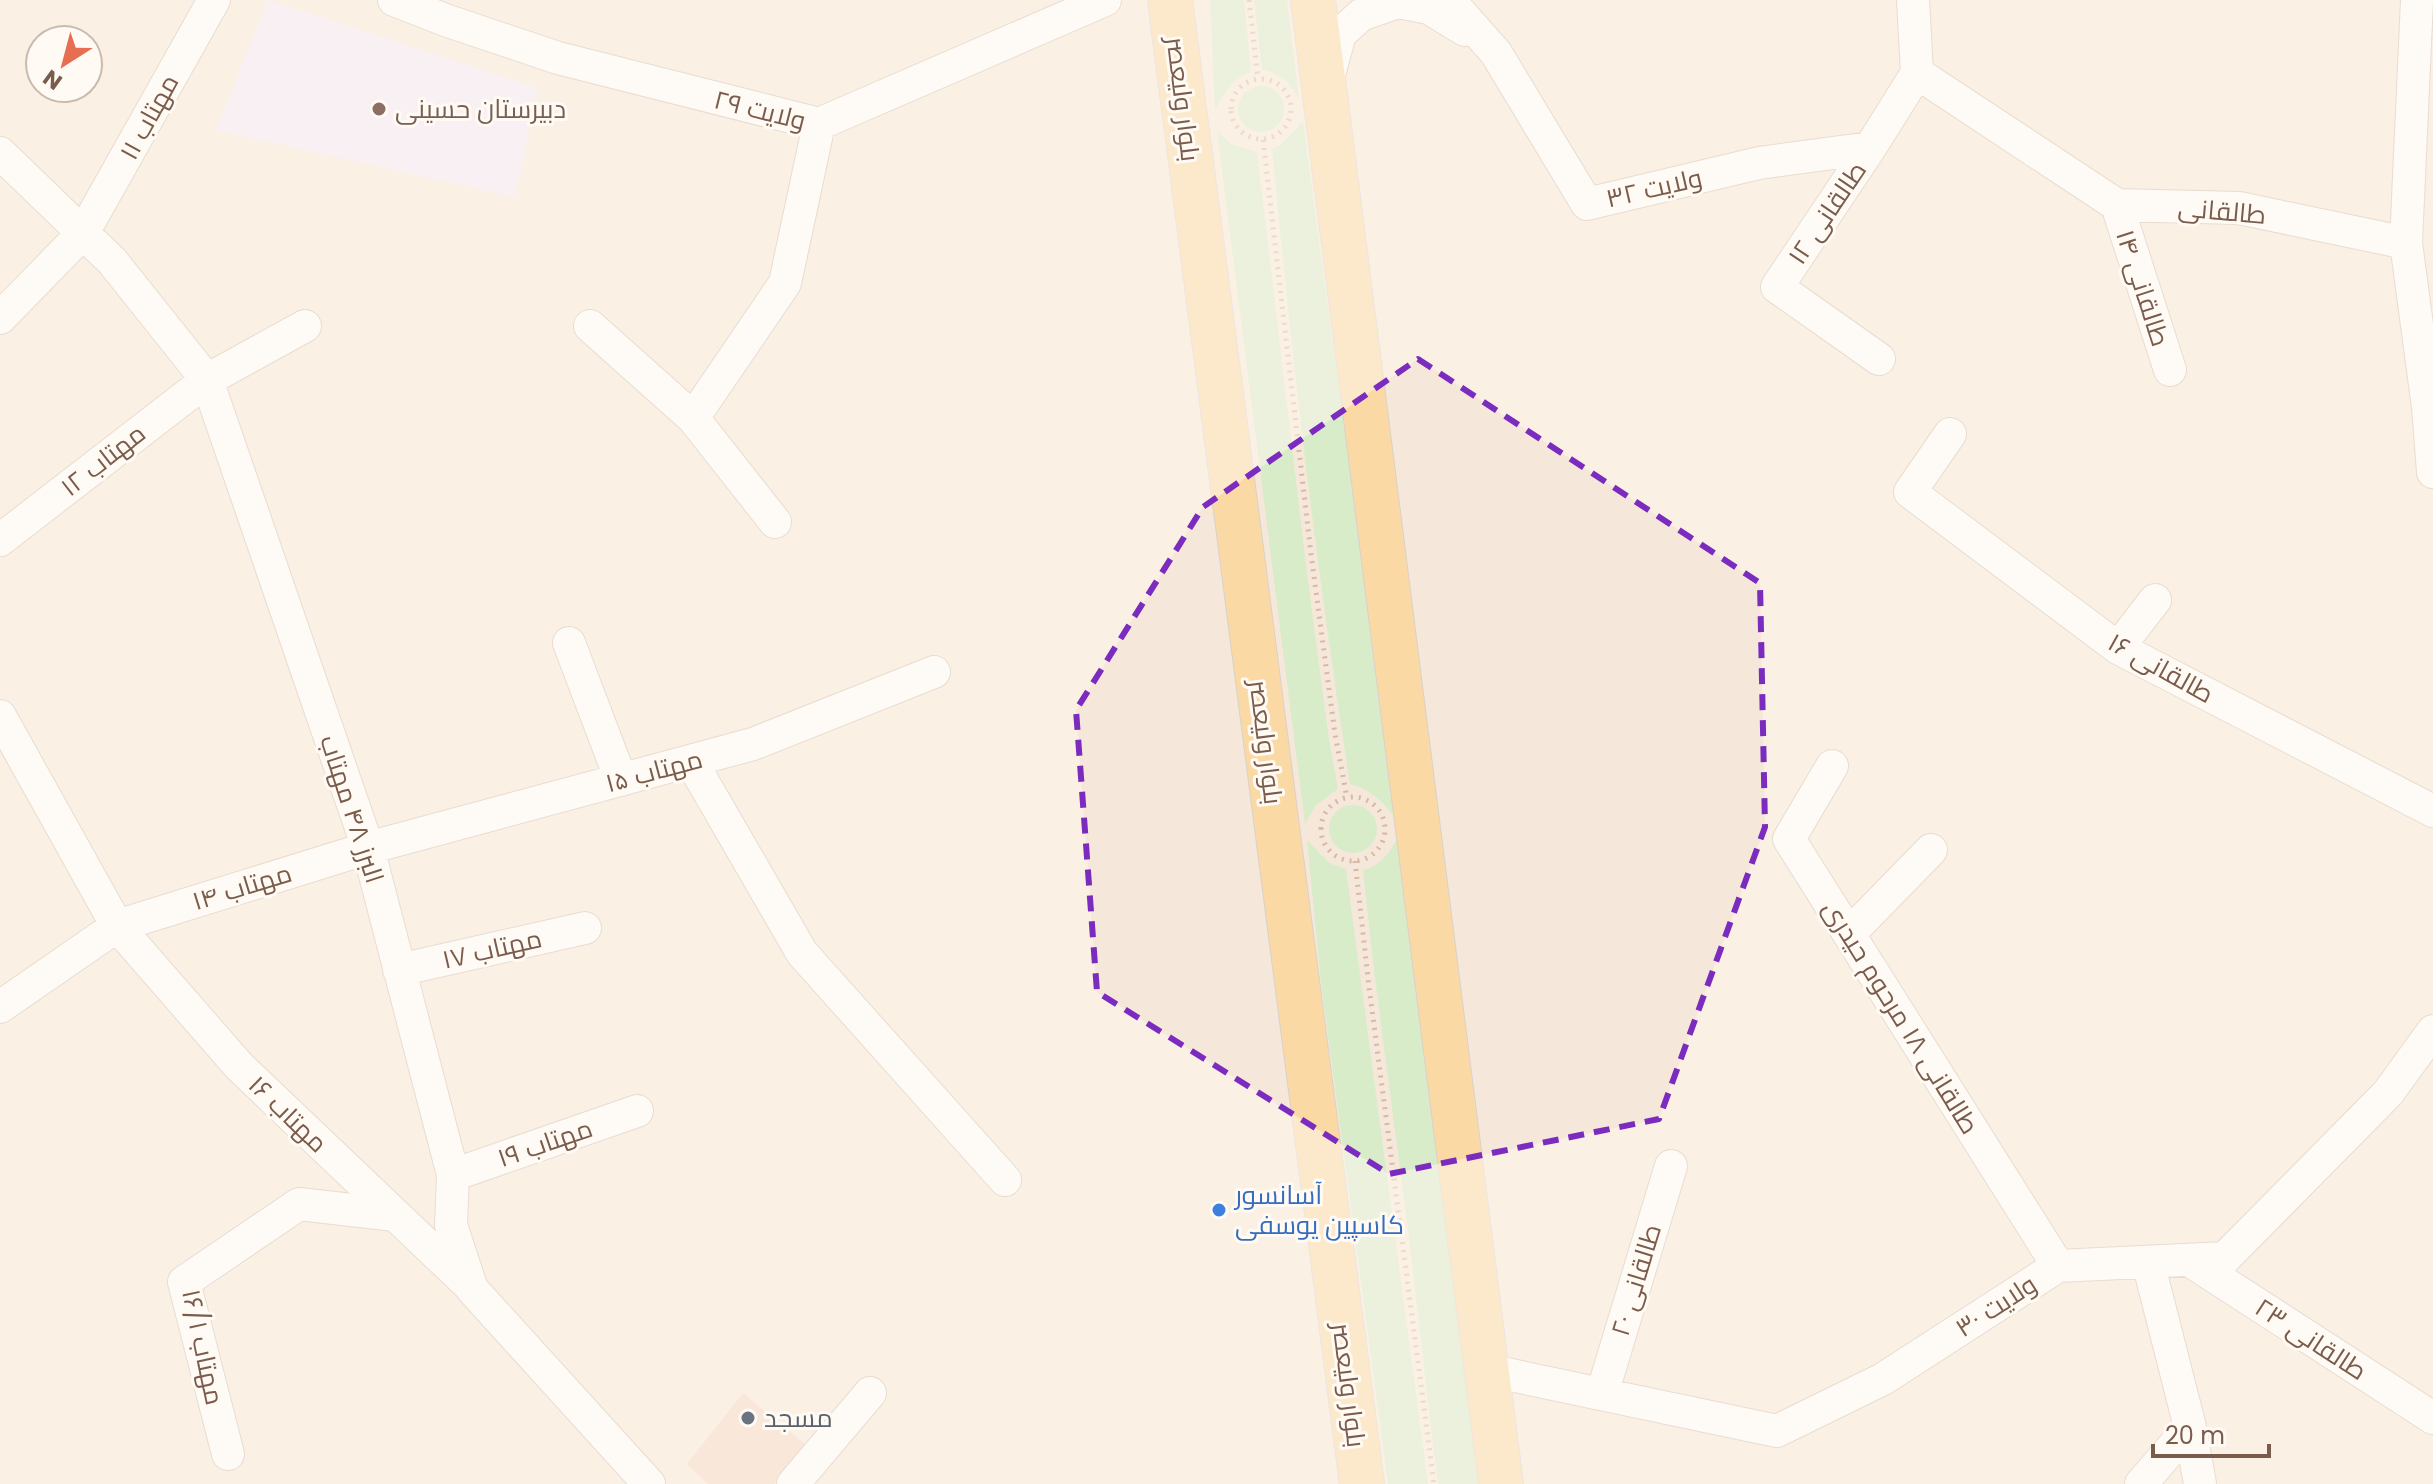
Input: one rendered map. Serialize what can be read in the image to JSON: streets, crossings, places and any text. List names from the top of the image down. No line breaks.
{"streets":{"main road":["بلوار ولیعصر"],"street":["ولایت ٢٩","مهتاب ۱۱","ولایت ۳۲","طالقانی","طالقانی ۱۲","طالقانی ۱۴","مهتاب ۱۲","طالقانی ۱۶","مهتاب ۱۵","البرز ۴۸ مهتاب","مهتاب ۱۴","مهتاب ۱۷","طالقانی ۱۸ مرحوم حیدری","مهتاب ۱۶","مهتاب ۱۹","طالقانی ۲۰","ولایت ۳۰","طالقانی ۲۳","مهتاب ۱۶/۱"]},"crossings":[["مهتاب ۱۱","البرز ۴۸ مهتاب"],["ولایت ۳۲","طالقانی ۱۲"],["طالقانی","طالقانی ۱۴"],["مهتاب ۱۲","البرز ۴۸ مهتاب"],["مهتاب ۱۵","البرز ۴۸ مهتاب"],["مهتاب ۱۵","مهتاب ۱۴"],["البرز ۴۸ مهتاب","مهتاب ۱۴"],["البرز ۴۸ مهتاب","مهتاب ۱۷"],["البرز ۴۸ مهتاب","مهتاب ۱۶"],["البرز ۴۸ مهتاب","مهتاب ۱۹"],["مهتاب ۱۴","مهتاب ۱۶"],["طالقانی ۱۸ مرحوم حیدری","ولایت ۳۰"],["مهتاب ۱۶","مهتاب ۱۶/۱"],["طالقانی ۲۰","ولایت ۳۰"],["ولایت ۳۰","طالقانی ۲۳"]],"places":["دبیرستان حسینی","آسانسور کاسپین یوسفی","مسجد"],"scale_bar":"20 m","north":"bottom left"}
